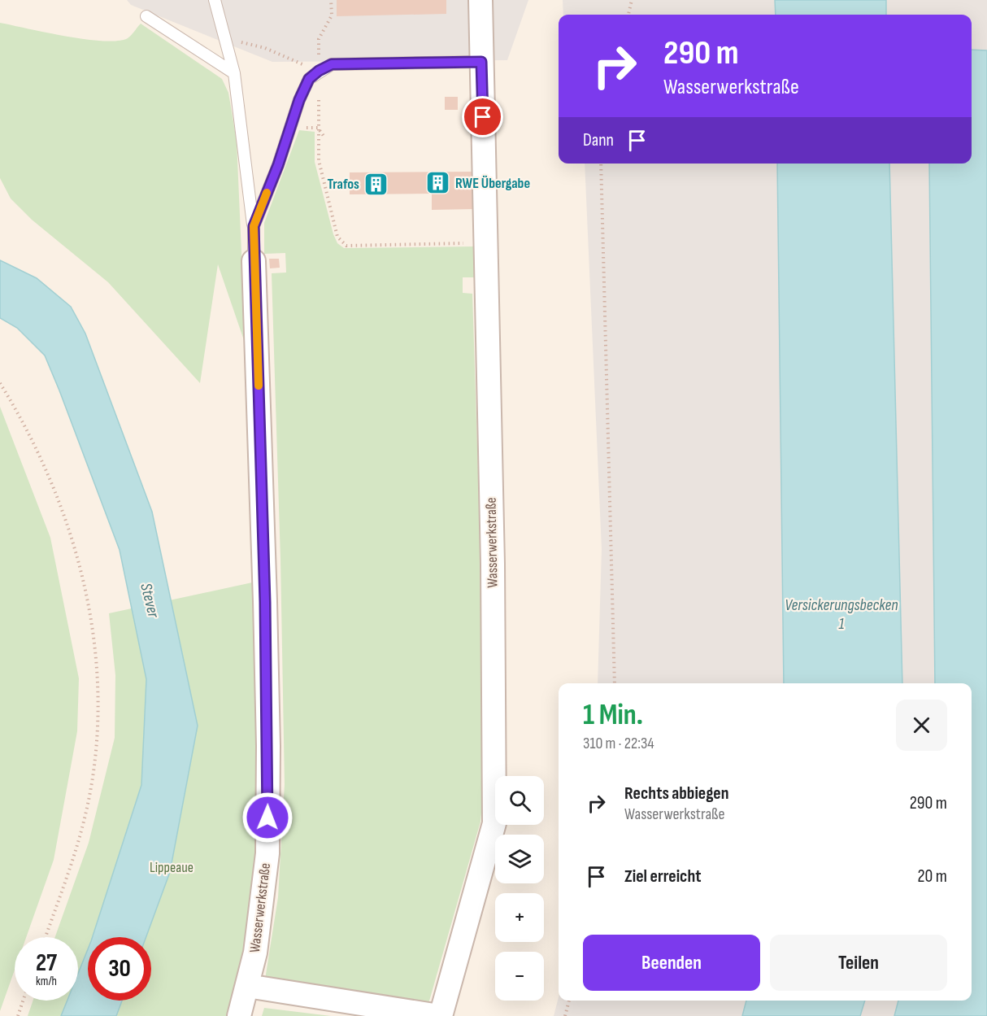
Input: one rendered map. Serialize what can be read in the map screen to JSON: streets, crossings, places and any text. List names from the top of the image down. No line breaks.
{"streets":{"street":["Wasserwerkstraße"]},"water":["Stever","Versickerungsbecken 1"],"parks":["Lippeaue"],"places":{"building":["RWE Übergabe","Trafos"]},"page":{"turn":["290 m","Wasserwerkstraße"],"then":"Dann","heading":["1 Min.","310 m · 22:34"],"list":[{"name":"Rechts abbiegen","note":"Wasserwerkstraße","value":"290 m"},{"name":"Ziel erreicht","value":"20 m"}],"map_buttons":["+","−"],"buttons":["Beenden","Teilen"],"speed":"27 km/h","limit":"30"}}
